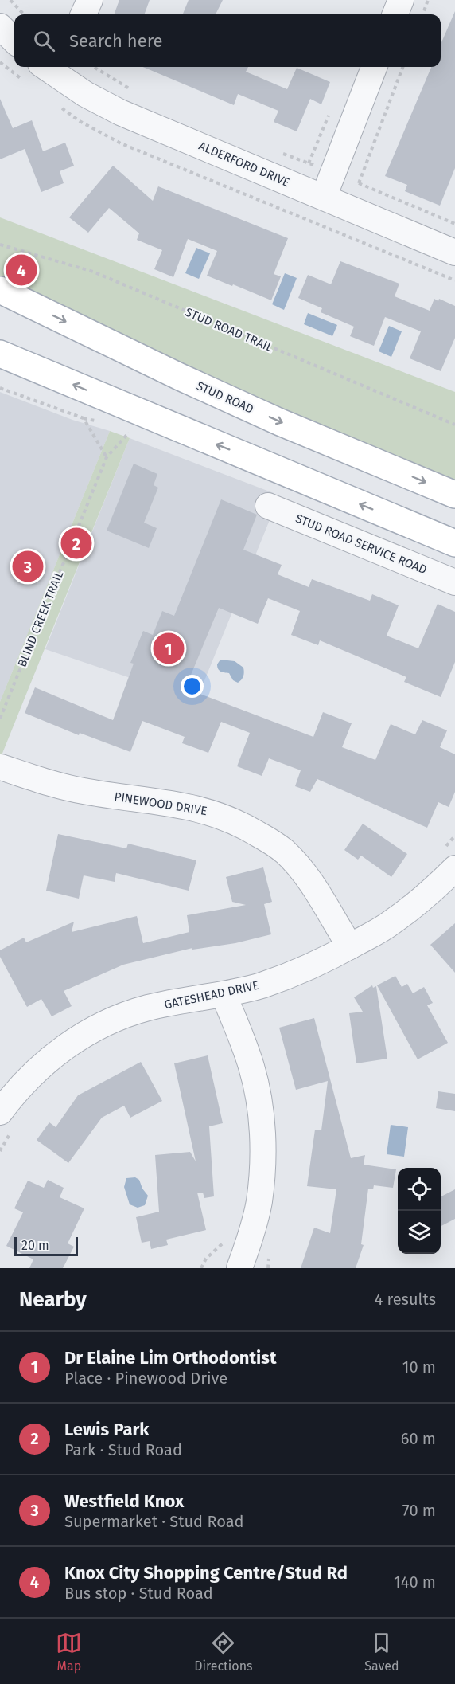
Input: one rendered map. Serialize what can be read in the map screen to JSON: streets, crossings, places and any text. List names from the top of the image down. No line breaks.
{"streets":{"main road":["STUD ROAD"],"street":["ALDERFORD DRIVE","STUD ROAD SERVICE ROAD","PINEWOOD DRIVE","GATESHEAD DRIVE"],"path":["STUD ROAD TRAIL","BLIND CREEK TRAIL"]},"crossings":[["PINEWOOD DRIVE","GATESHEAD DRIVE"]],"scale_bar":"20 m","page":{"search":"Search here","pins":["4","2","3","1"],"scale":"20 m","heading":["Nearby","4 results"],"list":[{"mark":"1","name":"Dr Elaine Lim Orthodontist","note":"Place · Pinewood Drive","value":"10 m"},{"mark":"2","name":"Lewis Park","note":"Park · Stud Road","value":"60 m"},{"mark":"3","name":"Westfield Knox","note":"Supermarket · Stud Road","value":"70 m"},{"mark":"4","name":"Knox City Shopping Centre/Stud Rd","note":"Bus stop · Stud Road","value":"140 m"}],"nav":["Map","Directions","Saved"]}}
